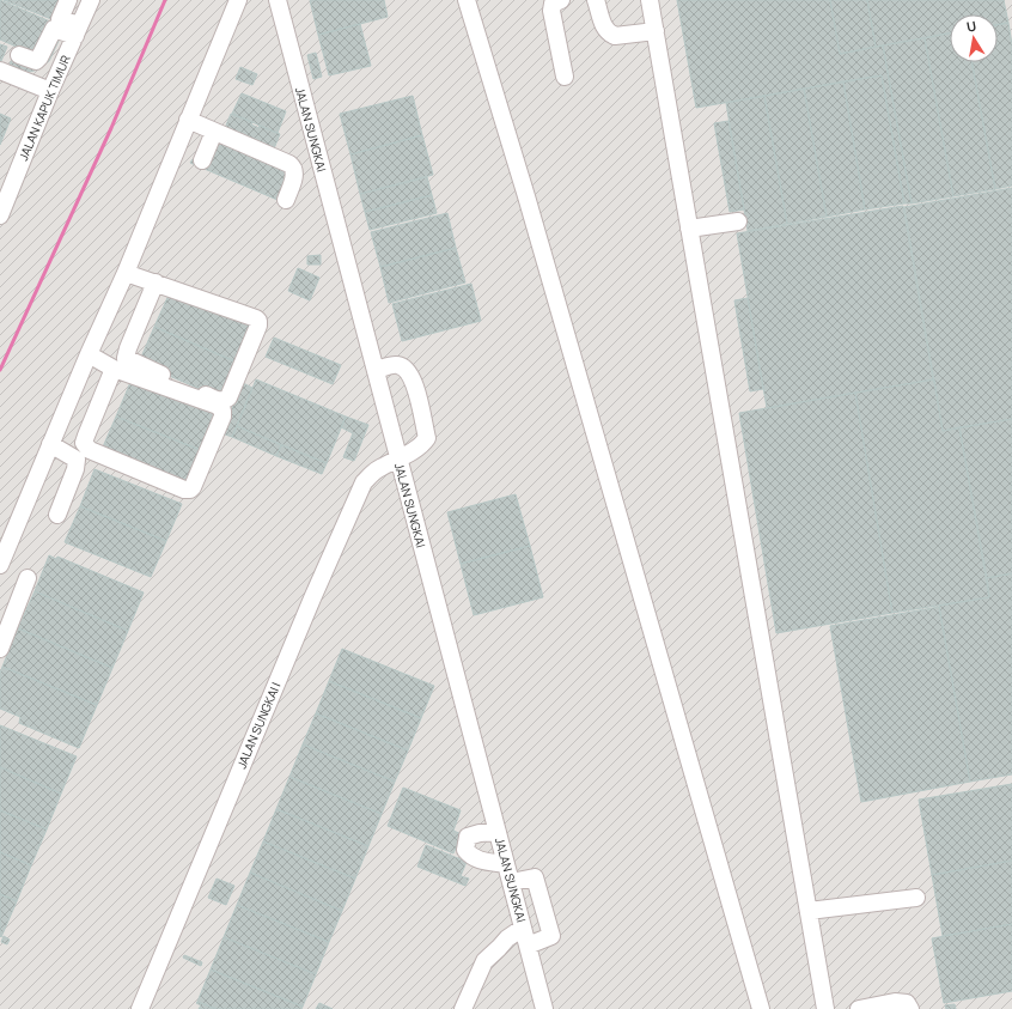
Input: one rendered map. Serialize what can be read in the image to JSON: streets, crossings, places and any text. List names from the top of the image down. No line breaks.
{"streets":{"street":["JALAN KAPUK TIMUR","JALAN SUNGKAI","JALAN SUNGKAI I"]},"crossings":[["JALAN SUNGKAI","JALAN SUNGKAI I"]],"north":"top"}
